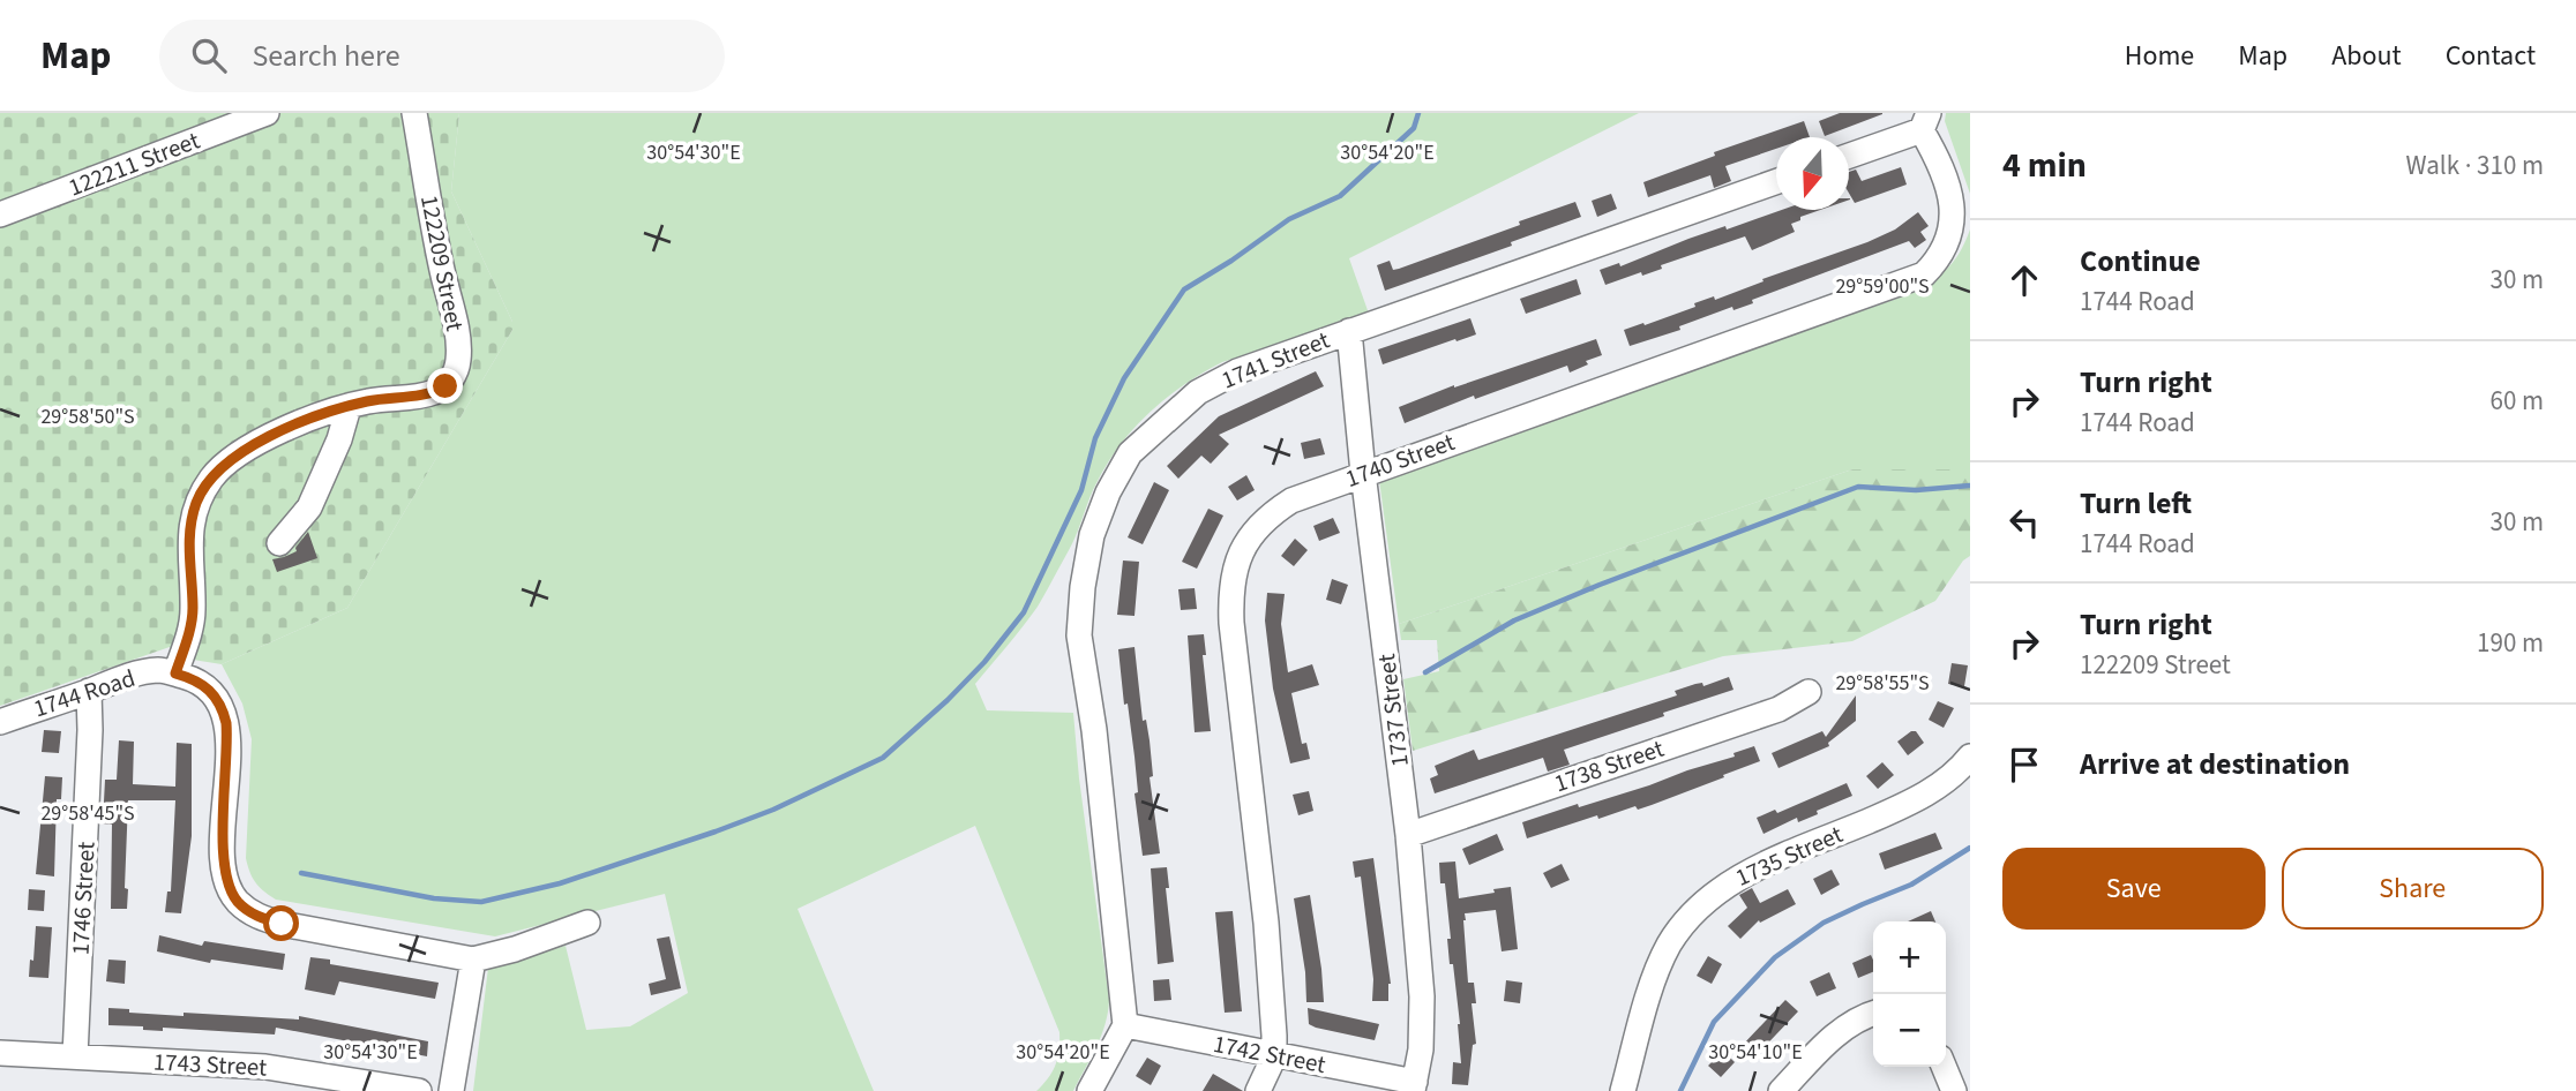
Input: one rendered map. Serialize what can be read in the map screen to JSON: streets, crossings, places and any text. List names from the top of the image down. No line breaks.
{"streets":{"street":["122211 Street","122209 Street","1741 Street","1740 Street","1744 Road","1737 Street","1738 Street","1735 Street","1746 Street","1742 Street","1743 Street"]},"crossings":[["122209 Street","1744 Road"],["1741 Street","1737 Street"],["1741 Street","1742 Street"],["1740 Street","1737 Street"],["1740 Street","1742 Street"],["1744 Road","1746 Street"],["1737 Street","1738 Street"],["1737 Street","1742 Street"],["1746 Street","1743 Street"]],"north":"bottom","page":{"header":"Map","search":"Search here","nav":["Home","Map","About","Contact"],"heading":["4 min","Walk · 310 m"],"list":[["Continue","1744 Road","30 m"],["Turn right","1744 Road","60 m"],["Turn left","1744 Road","30 m"],["Turn right","122209 Street","190 m"],"Arrive at destination"],"buttons":["Save","Share"],"map_buttons":["+","−"]},"coordinates":["30°54'30\"E","30°54'20\"E","29°59'00\"S","29°58'50\"S","29°58'55\"S","29°58'45\"S","30°54'10\"E"]}
